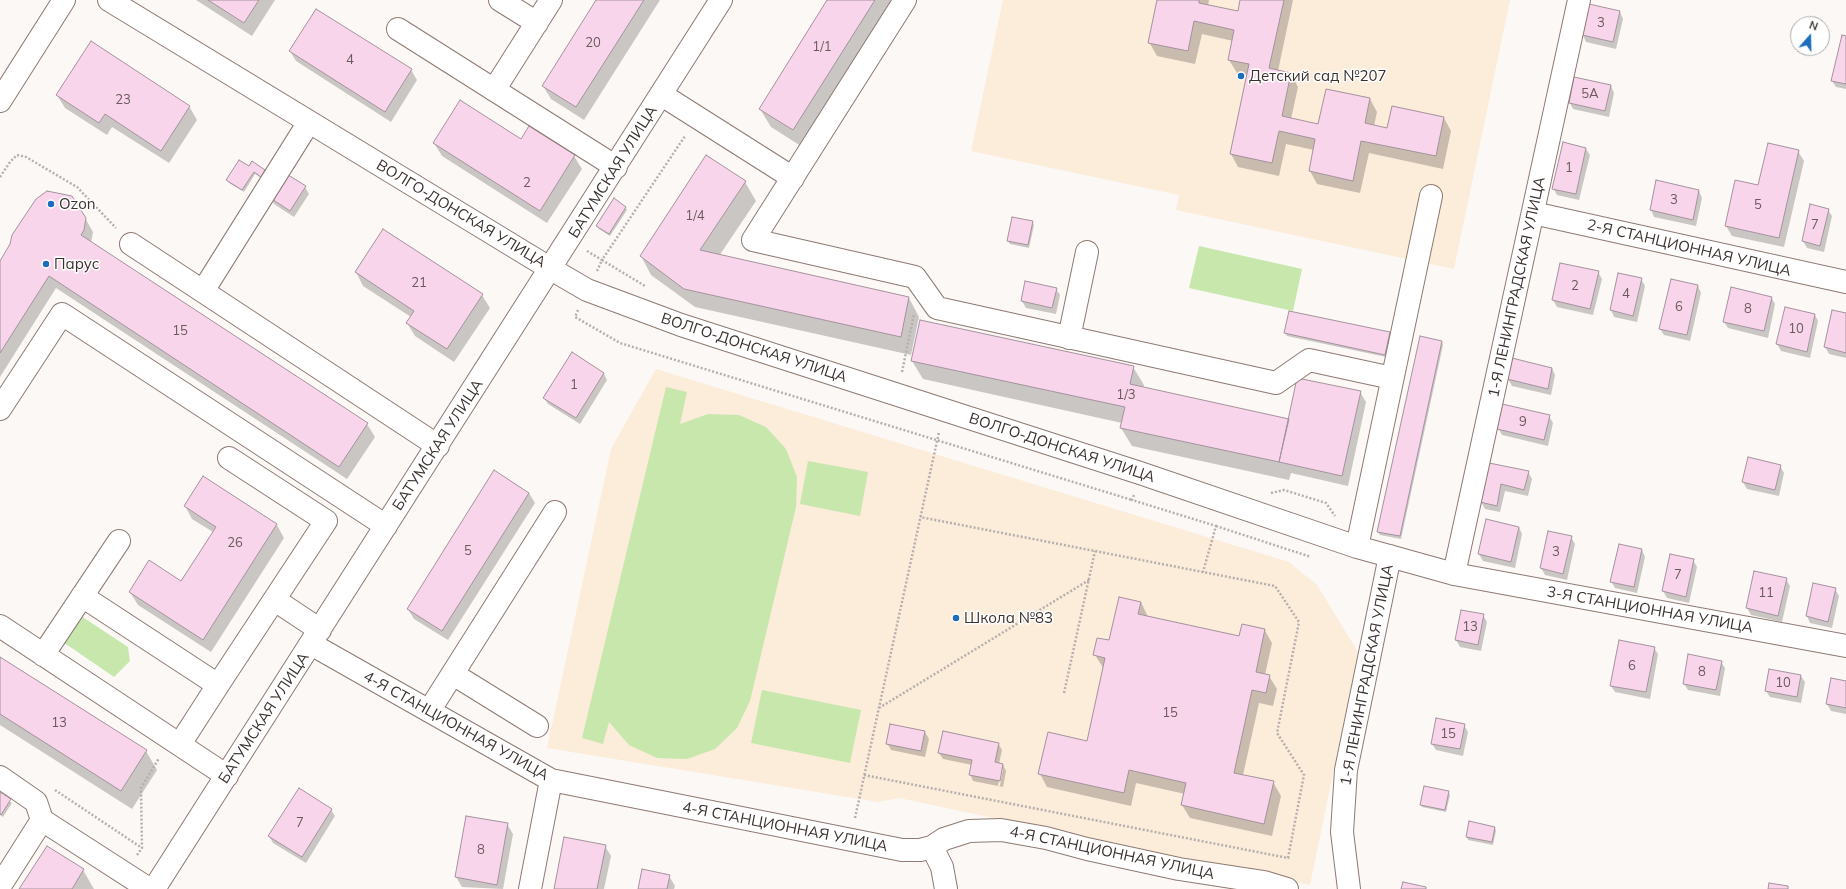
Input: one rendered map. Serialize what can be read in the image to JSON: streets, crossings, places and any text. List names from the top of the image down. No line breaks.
{"streets":{"street":["БАТУМСКАЯ УЛИЦА","ВОЛГО-ДОНСКАЯ УЛИЦА","2-Я СТАНЦИОННАЯ УЛИЦА","1-Я ЛЕНИНГРАДСКАЯ УЛИЦА","3-Я СТАНЦИОННАЯ УЛИЦА","4-Я СТАНЦИОННАЯ УЛИЦА"]},"crossings":[["БАТУМСКАЯ УЛИЦА","ВОЛГО-ДОНСКАЯ УЛИЦА"],["БАТУМСКАЯ УЛИЦА","4-Я СТАНЦИОННАЯ УЛИЦА"],["ВОЛГО-ДОНСКАЯ УЛИЦА","1-Я ЛЕНИНГРАДСКАЯ УЛИЦА"],["ВОЛГО-ДОНСКАЯ УЛИЦА","3-Я СТАНЦИОННАЯ УЛИЦА"],["2-Я СТАНЦИОННАЯ УЛИЦА","1-Я ЛЕНИНГРАДСКАЯ УЛИЦА"],["1-Я ЛЕНИНГРАДСКАЯ УЛИЦА","3-Я СТАНЦИОННАЯ УЛИЦА"]],"places":["Детский сад №207","Ozon","Парус","Школа №83"],"house_numbers":["3","20","1/1","4","5А","23","1","2","3","5","1/4","7","21","2","4","6","8","10","15","1","1/3","9","26","5","3","7","11","13","6","8","10","15","13","15","7","8"],"north":"top"}
